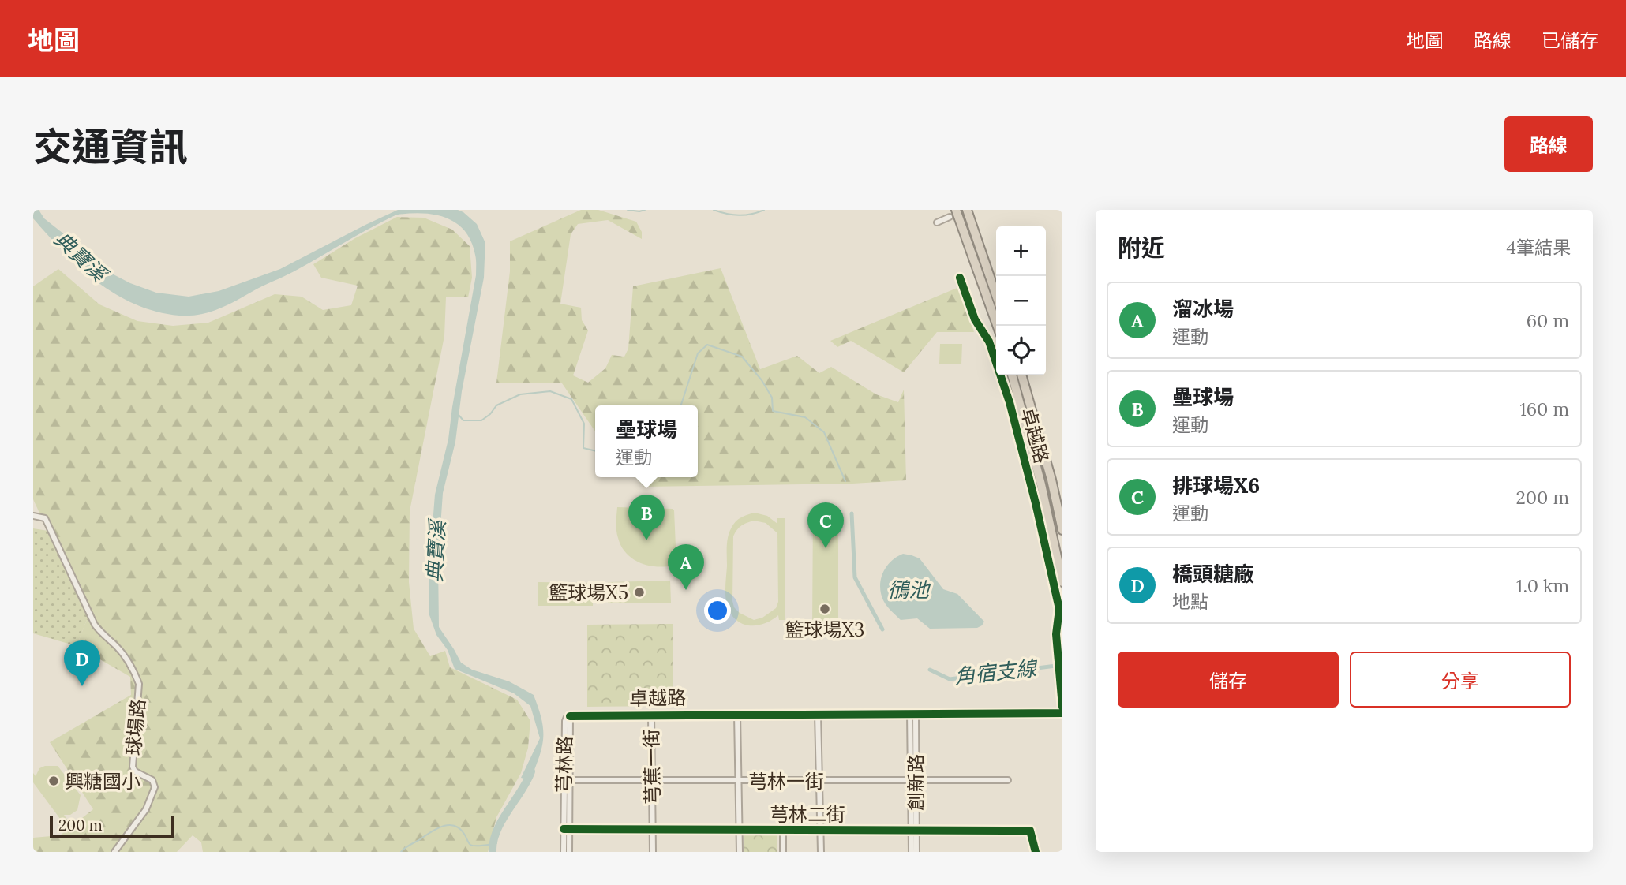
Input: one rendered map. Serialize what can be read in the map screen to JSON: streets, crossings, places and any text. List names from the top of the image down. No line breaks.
{"streets":{"street":["卓越路","球場路","芎林路","芎蕉一街","芎林一街","創新路","芎林二街"]},"crossings":[["卓越路","芎林路"],["卓越路","芎蕉一街"],["卓越路","創新路"],["芎林路","芎林一街"],["芎林路","芎林二街"],["芎蕉一街","芎林一街"],["芎蕉一街","芎林二街"],["芎林一街","創新路"],["創新路","芎林二街"]],"water":["典寶溪","鴴池","角宿支線"],"places":["籃球場X5","籃球場X3","興糖國小"],"scale_bar":"200 m","page":{"header":"地圖","nav":["地圖","路線","已儲存"],"title":"交通資訊","buttons":["路線",["儲存","分享"]],"heading":["附近","4筆結果"],"map_buttons":["+","−"],"list":[{"mark":"A","name":"溜冰場","note":"運動","value":"60 m"},{"mark":"B","name":"壘球場","note":"運動","value":"160 m"},{"mark":"C","name":"排球場X6","note":"運動","value":"200 m"},{"mark":"D","name":"橋頭糖廠","note":"地點","value":"1.0 km"}],"popup":["壘球場","運動"],"pins":["B","C","A","D"],"scale":"200 m"}}
